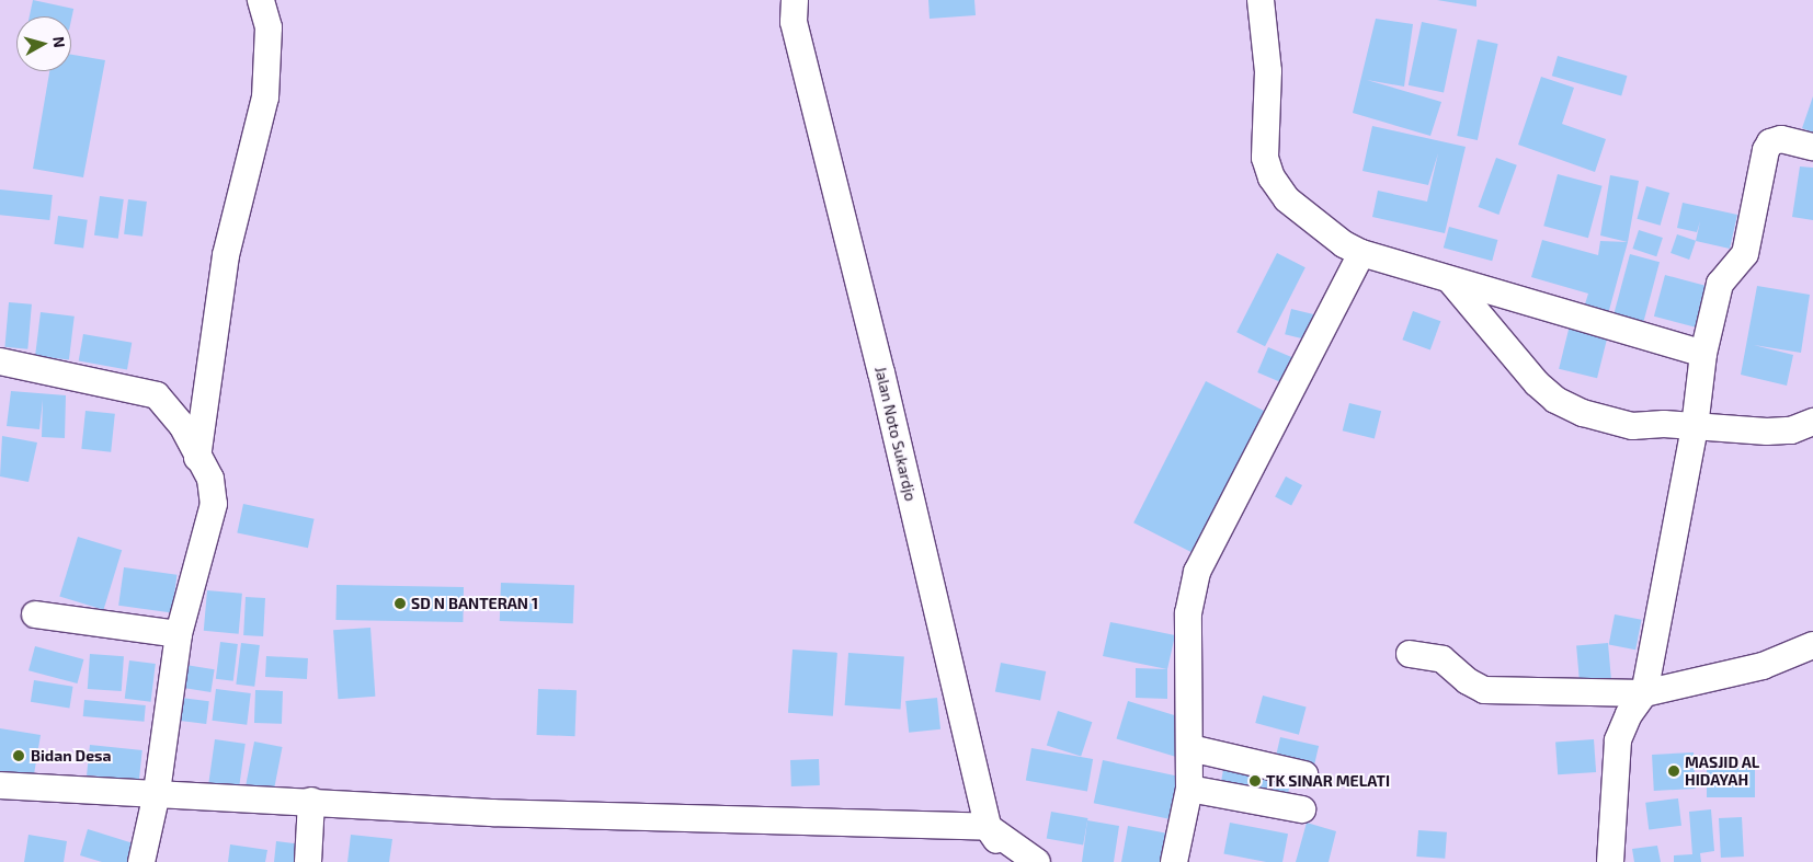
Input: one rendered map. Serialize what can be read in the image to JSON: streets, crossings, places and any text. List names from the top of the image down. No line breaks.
{"streets":{"street":["Jalan Noto Sukardjo"]},"places":["SD N BANTERAN 1","Bidan Desa","MASJID AL HIDAYAH","TK SINAR MELATI"],"north":"right"}
